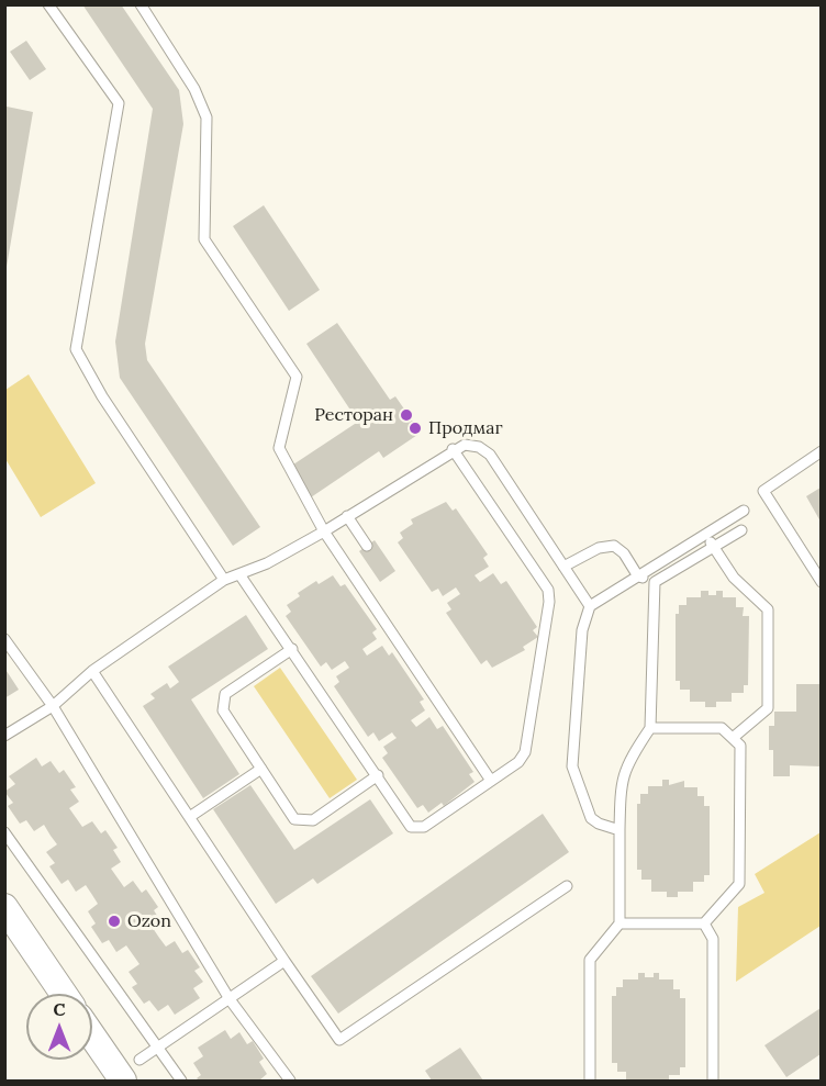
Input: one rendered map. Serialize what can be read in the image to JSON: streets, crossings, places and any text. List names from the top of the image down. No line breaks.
{"places":["Ресторан","Продмаг","Ozon"],"north":"top"}
